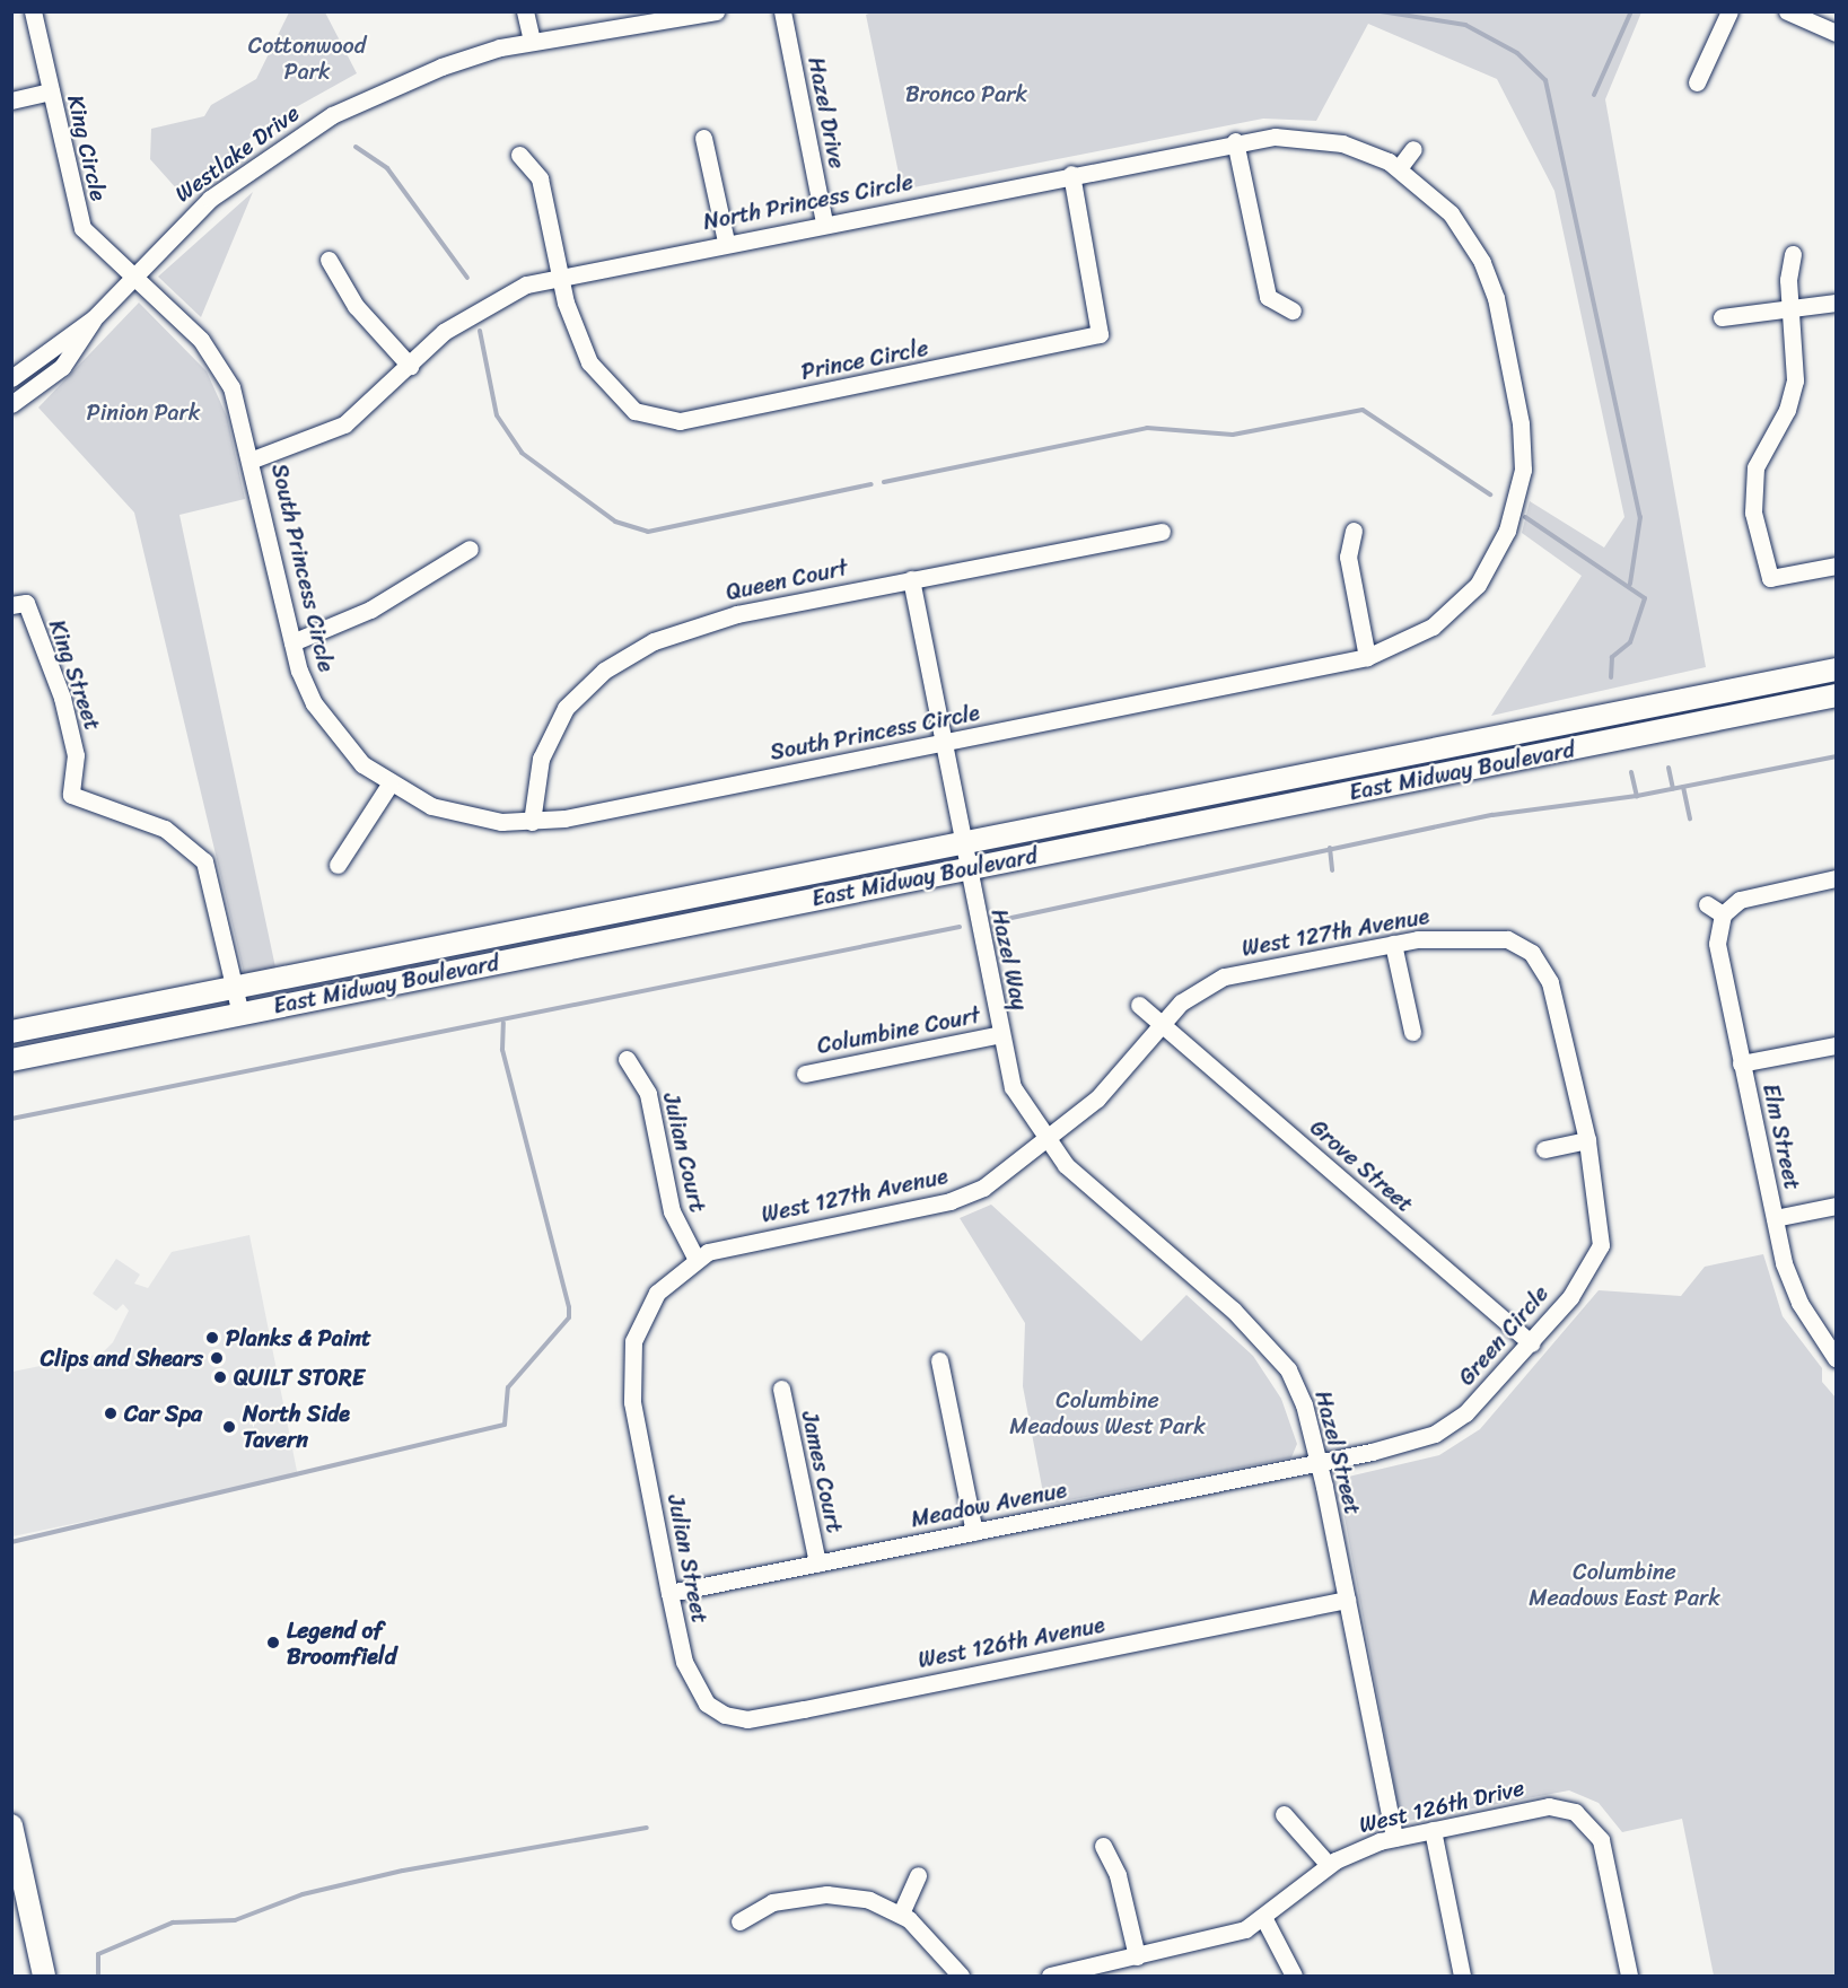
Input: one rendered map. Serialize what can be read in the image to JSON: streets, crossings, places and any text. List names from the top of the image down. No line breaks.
{"streets":{"main road":["East Midway Boulevard"],"street":["Hazel Drive","King Circle","Westlake Drive","North Princess Circle","Prince Circle","South Princess Circle","Queen Court","King Street","West 127th Avenue","Hazel Way","Columbine Court","Elm Street","Julian Court","Grove Street","Green Circle","Hazel Street","James Court","Meadow Avenue","Julian Street","West 126th Avenue","West 126th Drive"]},"crossings":[["Hazel Drive","North Princess Circle"],["King Circle","Westlake Drive"],["King Circle","South Princess Circle"],["Westlake Drive","South Princess Circle"],["North Princess Circle","Prince Circle"],["North Princess Circle","South Princess Circle"],["South Princess Circle","Queen Court"],["South Princess Circle","Hazel Way"],["Queen Court","Hazel Way"],["King Street","East Midway Boulevard"],["East Midway Boulevard","Hazel Way"],["West 127th Avenue","Hazel Way"],["West 127th Avenue","Julian Court"],["West 127th Avenue","Grove Street"],["West 127th Avenue","Green Circle"],["West 127th Avenue","Hazel Street"],["West 127th Avenue","Julian Street"],["Hazel Way","Columbine Court"],["Hazel Way","Hazel Street"],["Grove Street","Green Circle"],["Green Circle","Hazel Street"],["Green Circle","Meadow Avenue"],["Hazel Street","Meadow Avenue"],["Hazel Street","West 126th Avenue"],["Hazel Street","West 126th Drive"],["James Court","Meadow Avenue"],["Meadow Avenue","Julian Street"],["Julian Street","West 126th Avenue"]],"parks":["Cottonwood Park","Bronco Park","Pinion Park","Columbine Meadows West Park","Columbine Meadows East Park"],"places":["Planks & Paint","Clips and Shears","QUILT STORE","Car Spa","North Side Tavern","Legend of Broomfield"]}
